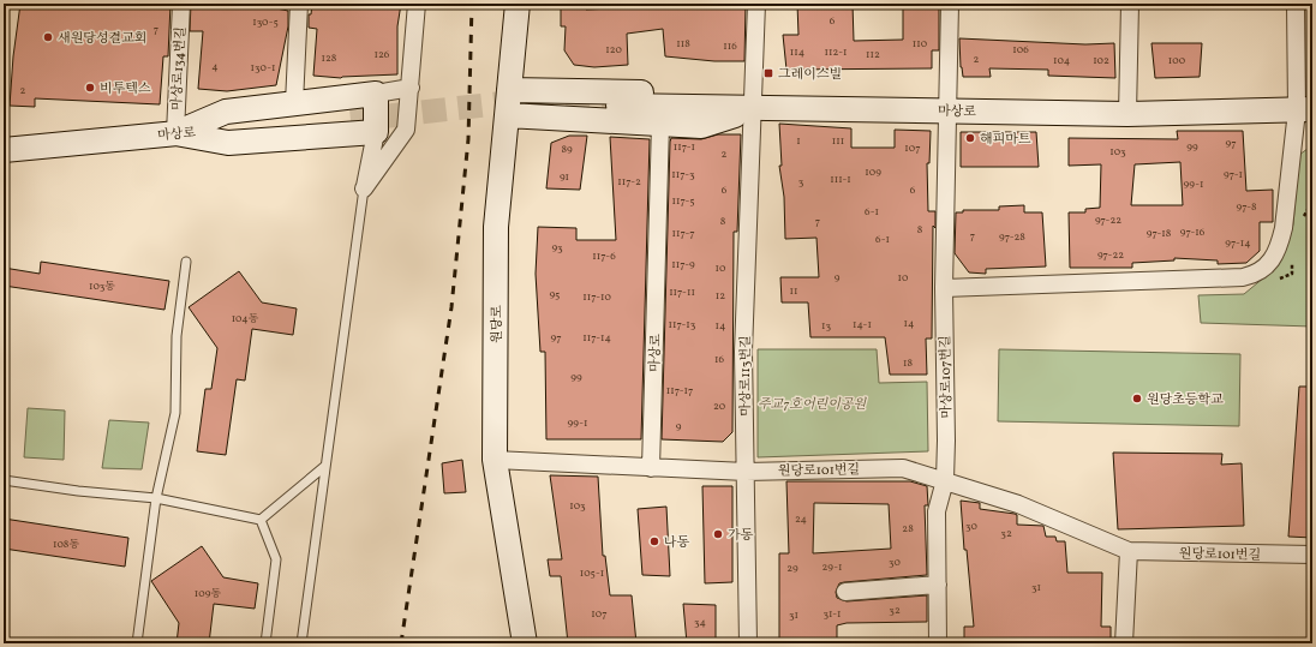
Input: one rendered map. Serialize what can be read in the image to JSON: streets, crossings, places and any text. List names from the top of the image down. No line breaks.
{"streets":{"street":["마상로134번길","마상로","원당로","마상로113번길","마상로107번길","원당로101번길"]},"crossings":[["마상로134번길","마상로"],["마상로","마상로113번길"],["마상로","마상로107번길"],["마상로","원당로101번길"],["원당로","원당로101번길"],["마상로113번길","원당로101번길"],["마상로107번길","원당로101번길"]],"parks":["주교7호어린이공원"],"places":{"other":["새원당성결교회","비투텍스","해피마트","원당초등학교","가동","나동"],"transit":["그레이스빌"]},"house_numbers":["6","130-5","7","118","110","116","120","106","114","112-1","126","112","128","2","104","102","100","4","130-1","2","1","111","97","117-1","99","107","89","103","2","109","117-3","97-1","91","111-1","117-2","3","99-1","6","6","117-5","97-8","6-1","97-22","8","7","8","97-16","117-7","97-18","7","97-28","6-1","97-14","93","97-22","117-6","117-9","10","9","10","103동","11","117-11","95","12","117-10","104동","14","117-13","14-1","14","13","97","117-14","16","18","99","117-17","20","99-1","9","103","24","30","28","32","108동","30","29-1","29","105-1","31","109동","32","107","31-1","31","34"]}
